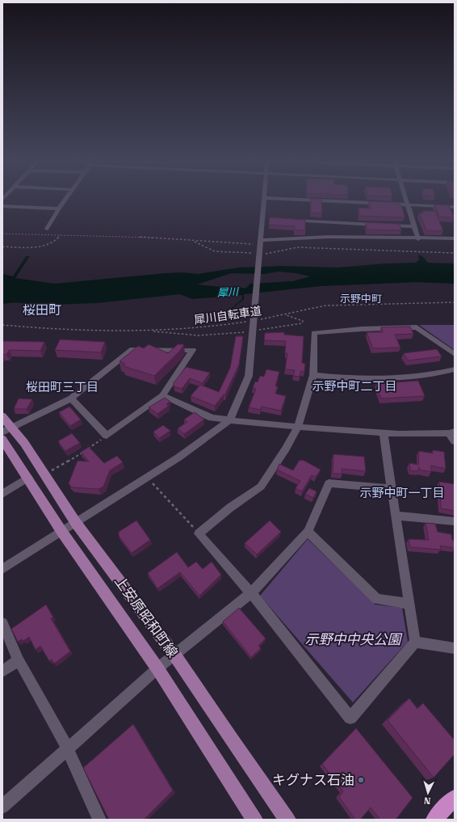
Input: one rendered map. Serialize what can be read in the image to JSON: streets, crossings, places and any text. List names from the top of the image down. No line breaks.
{"streets":{"main road":["上安原昭和町線"],"path":["犀川自転車道"]},"districts":["示野中町","桜田町","示野中町二丁目","桜田町三丁目","示野中町一丁目"],"water":["犀川"],"parks":["示野中中央公園"],"places":["キグナス石油"],"north":"bottom"}
